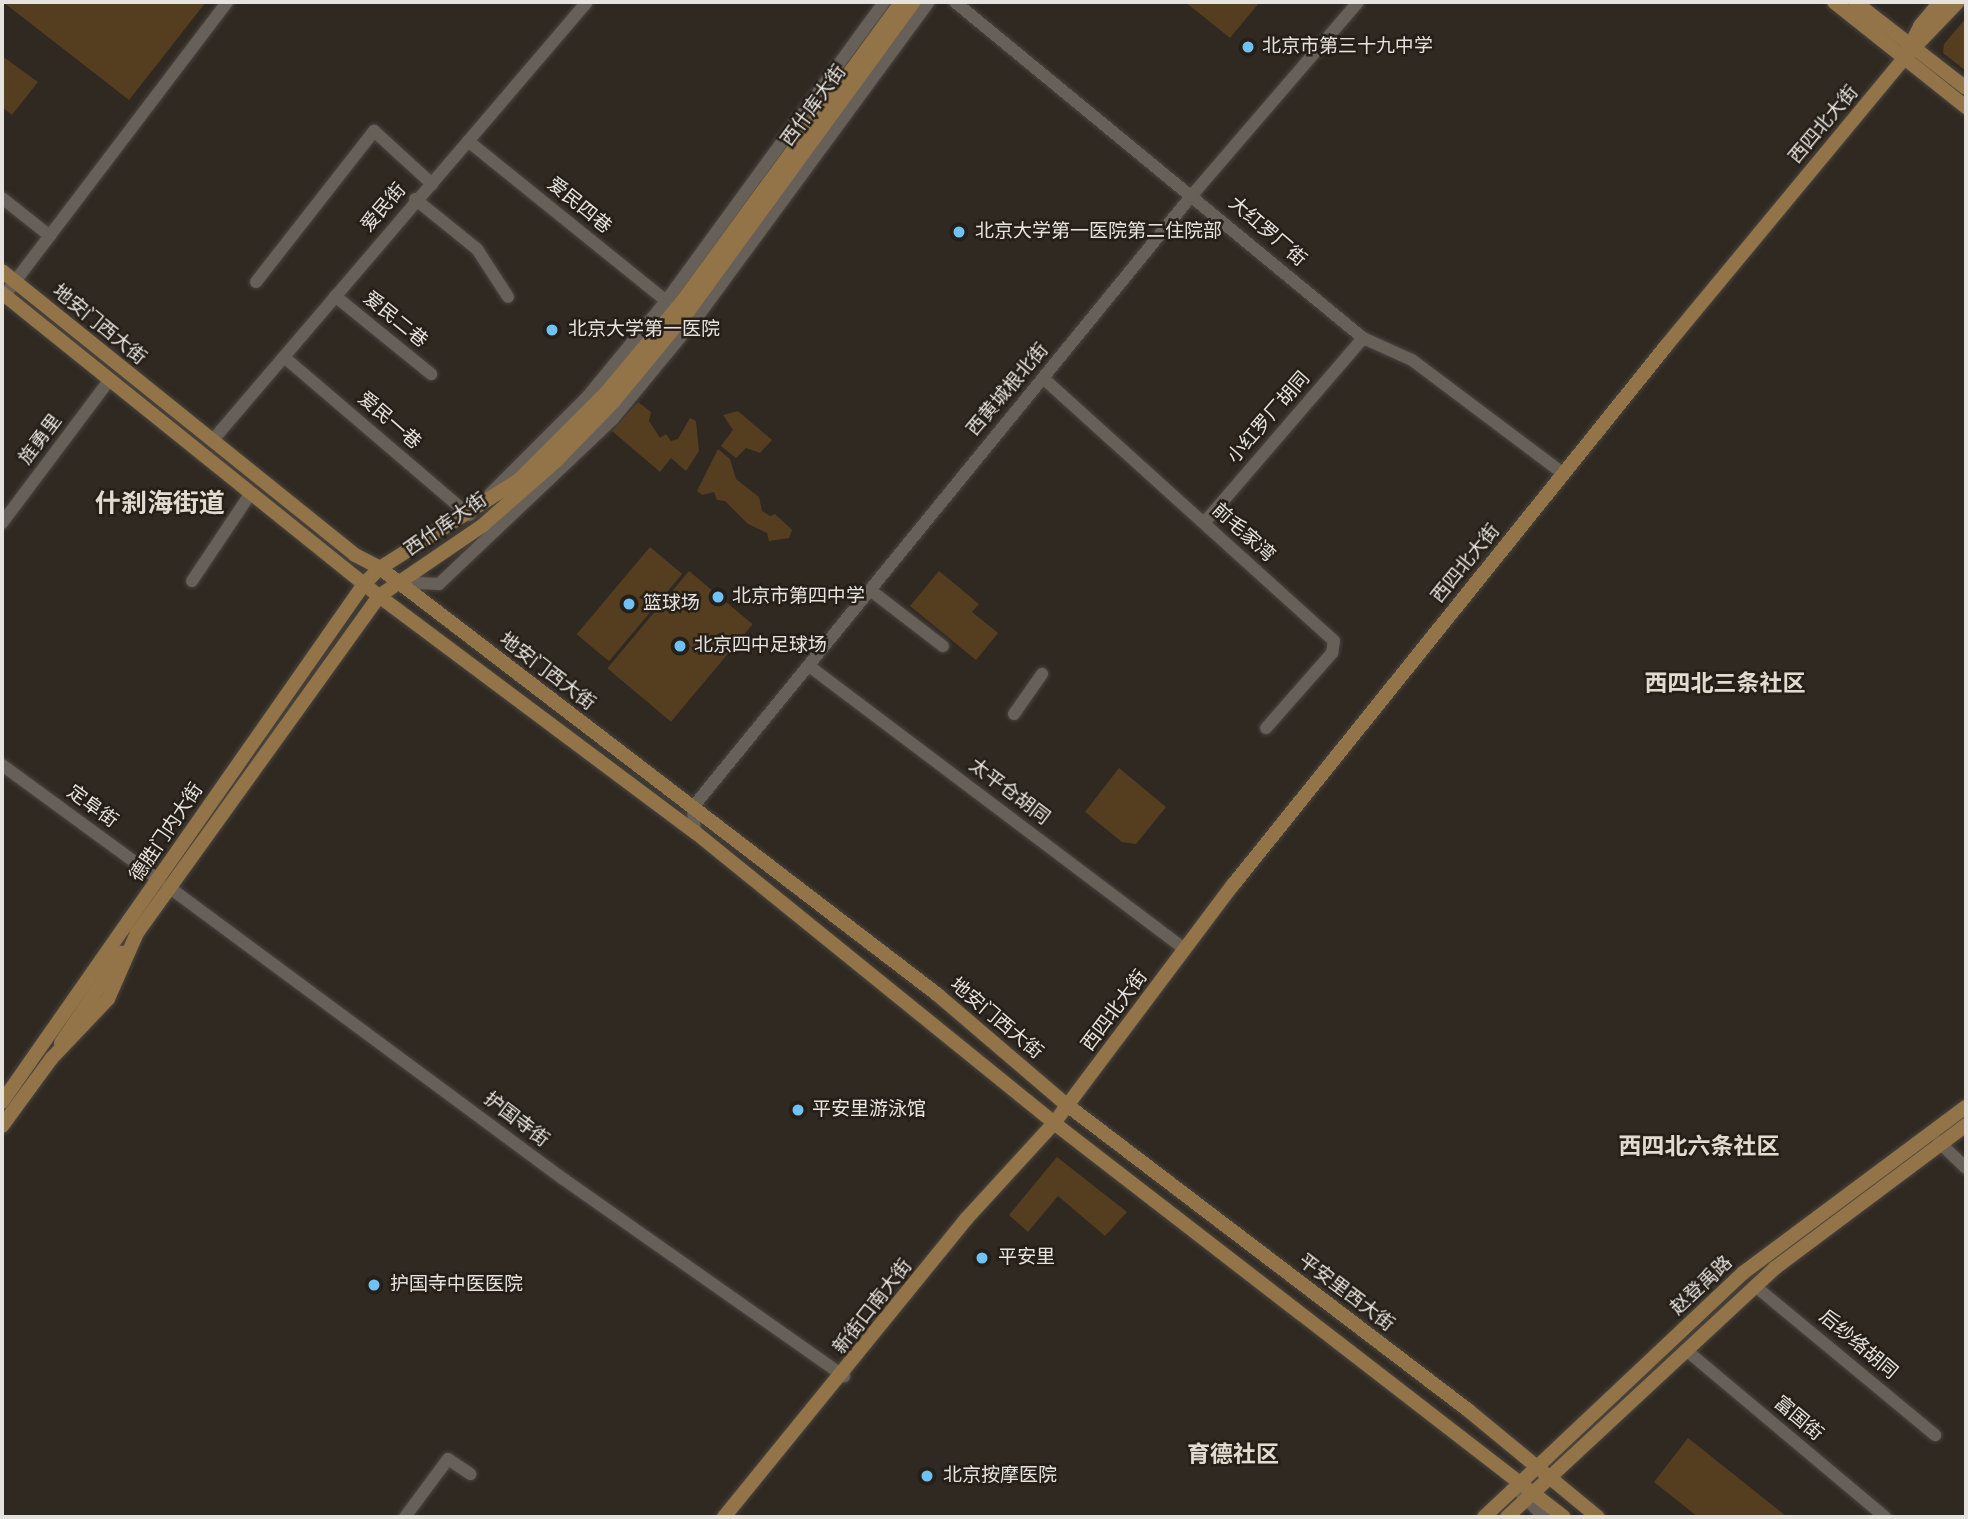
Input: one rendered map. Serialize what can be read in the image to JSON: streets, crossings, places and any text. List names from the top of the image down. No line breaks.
{"streets":{"main road":["西什库大街","西四北大街","地安门西大街","德胜门内大街","赵登禹路","平安里西大街","新街口南大街"],"street":["爱民四巷","爱民街","大红罗厂街","爱民二巷","西黄城根北街","小红罗厂胡同","爱民一巷","旌勇里","前毛家湾","太平仓胡同","定阜街","护国寺街","后纱络胡同","富国街"]},"crossings":[["西什库大街","爱民四巷"],["西什库大街","地安门西大街"],["西什库大街","爱民一巷"],["西什库大街","德胜门内大街"],["西四北大街","大红罗厂街"],["西四北大街","地安门西大街"],["西四北大街","太平仓胡同"],["西四北大街","平安里西大街"],["西四北大街","新街口南大街"],["爱民四巷","爱民街"],["爱民街","爱民二巷"],["爱民街","地安门西大街"],["爱民街","爱民一巷"],["大红罗厂街","西黄城根北街"],["大红罗厂街","小红罗厂胡同"],["地安门西大街","西黄城根北街"],["地安门西大街","旌勇里"],["地安门西大街","德胜门内大街"],["地安门西大街","平安里西大街"],["地安门西大街","新街口南大街"],["西黄城根北街","前毛家湾"],["西黄城根北街","太平仓胡同"],["小红罗厂胡同","前毛家湾"],["定阜街","德胜门内大街"],["定阜街","护国寺街"],["德胜门内大街","护国寺街"],["护国寺街","新街口南大街"],["赵登禹路","平安里西大街"],["赵登禹路","后纱络胡同"],["赵登禹路","富国街"]],"districts":["什刹海街道","西四北三条社区","西四北六条社区","育德社区"],"places":["北京市第三十九中学","北京大学第一医院第二住院部","北京大学第一医院","北京市第四中学","篮球场","北京四中足球场","平安里游泳馆","平安里","护国寺中医医院","北京按摩医院"]}
